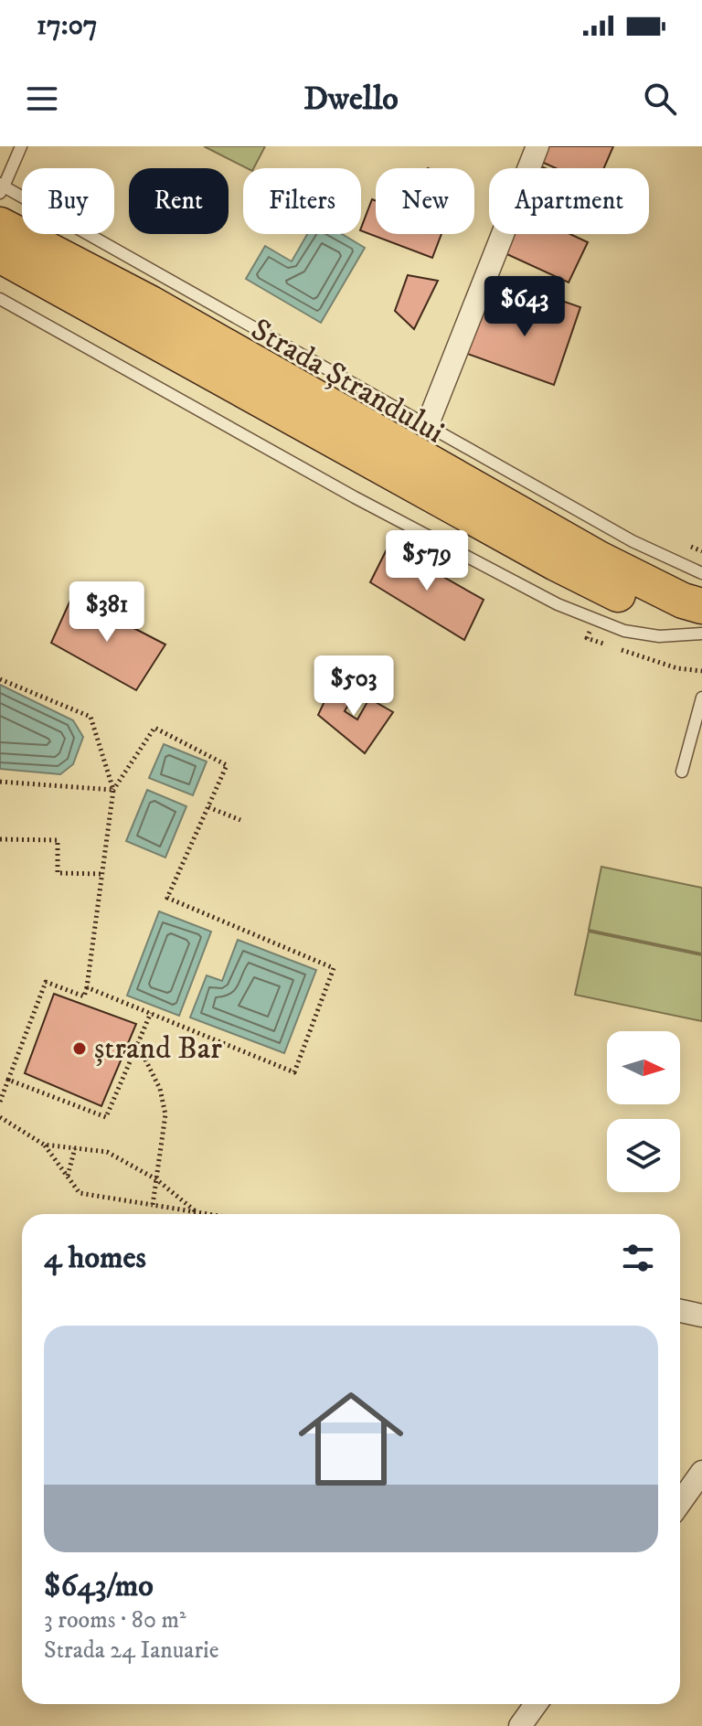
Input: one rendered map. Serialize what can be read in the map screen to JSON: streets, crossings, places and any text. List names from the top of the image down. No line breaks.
{"streets":{"lane":["Strada Ștrandului"]},"places":["ștrand Bar"],"north":"right","page":{"status":"17:07","header":"Dwello","chip":["Buy","Rent","Filters","New","Apartment"],"price":["$643","$579","$381","$503"],"heading":"4 homes","list":[{"name":"$643/mo","note":"3 rooms · 80 m² · Strada 24 Ianuarie"}]}}
